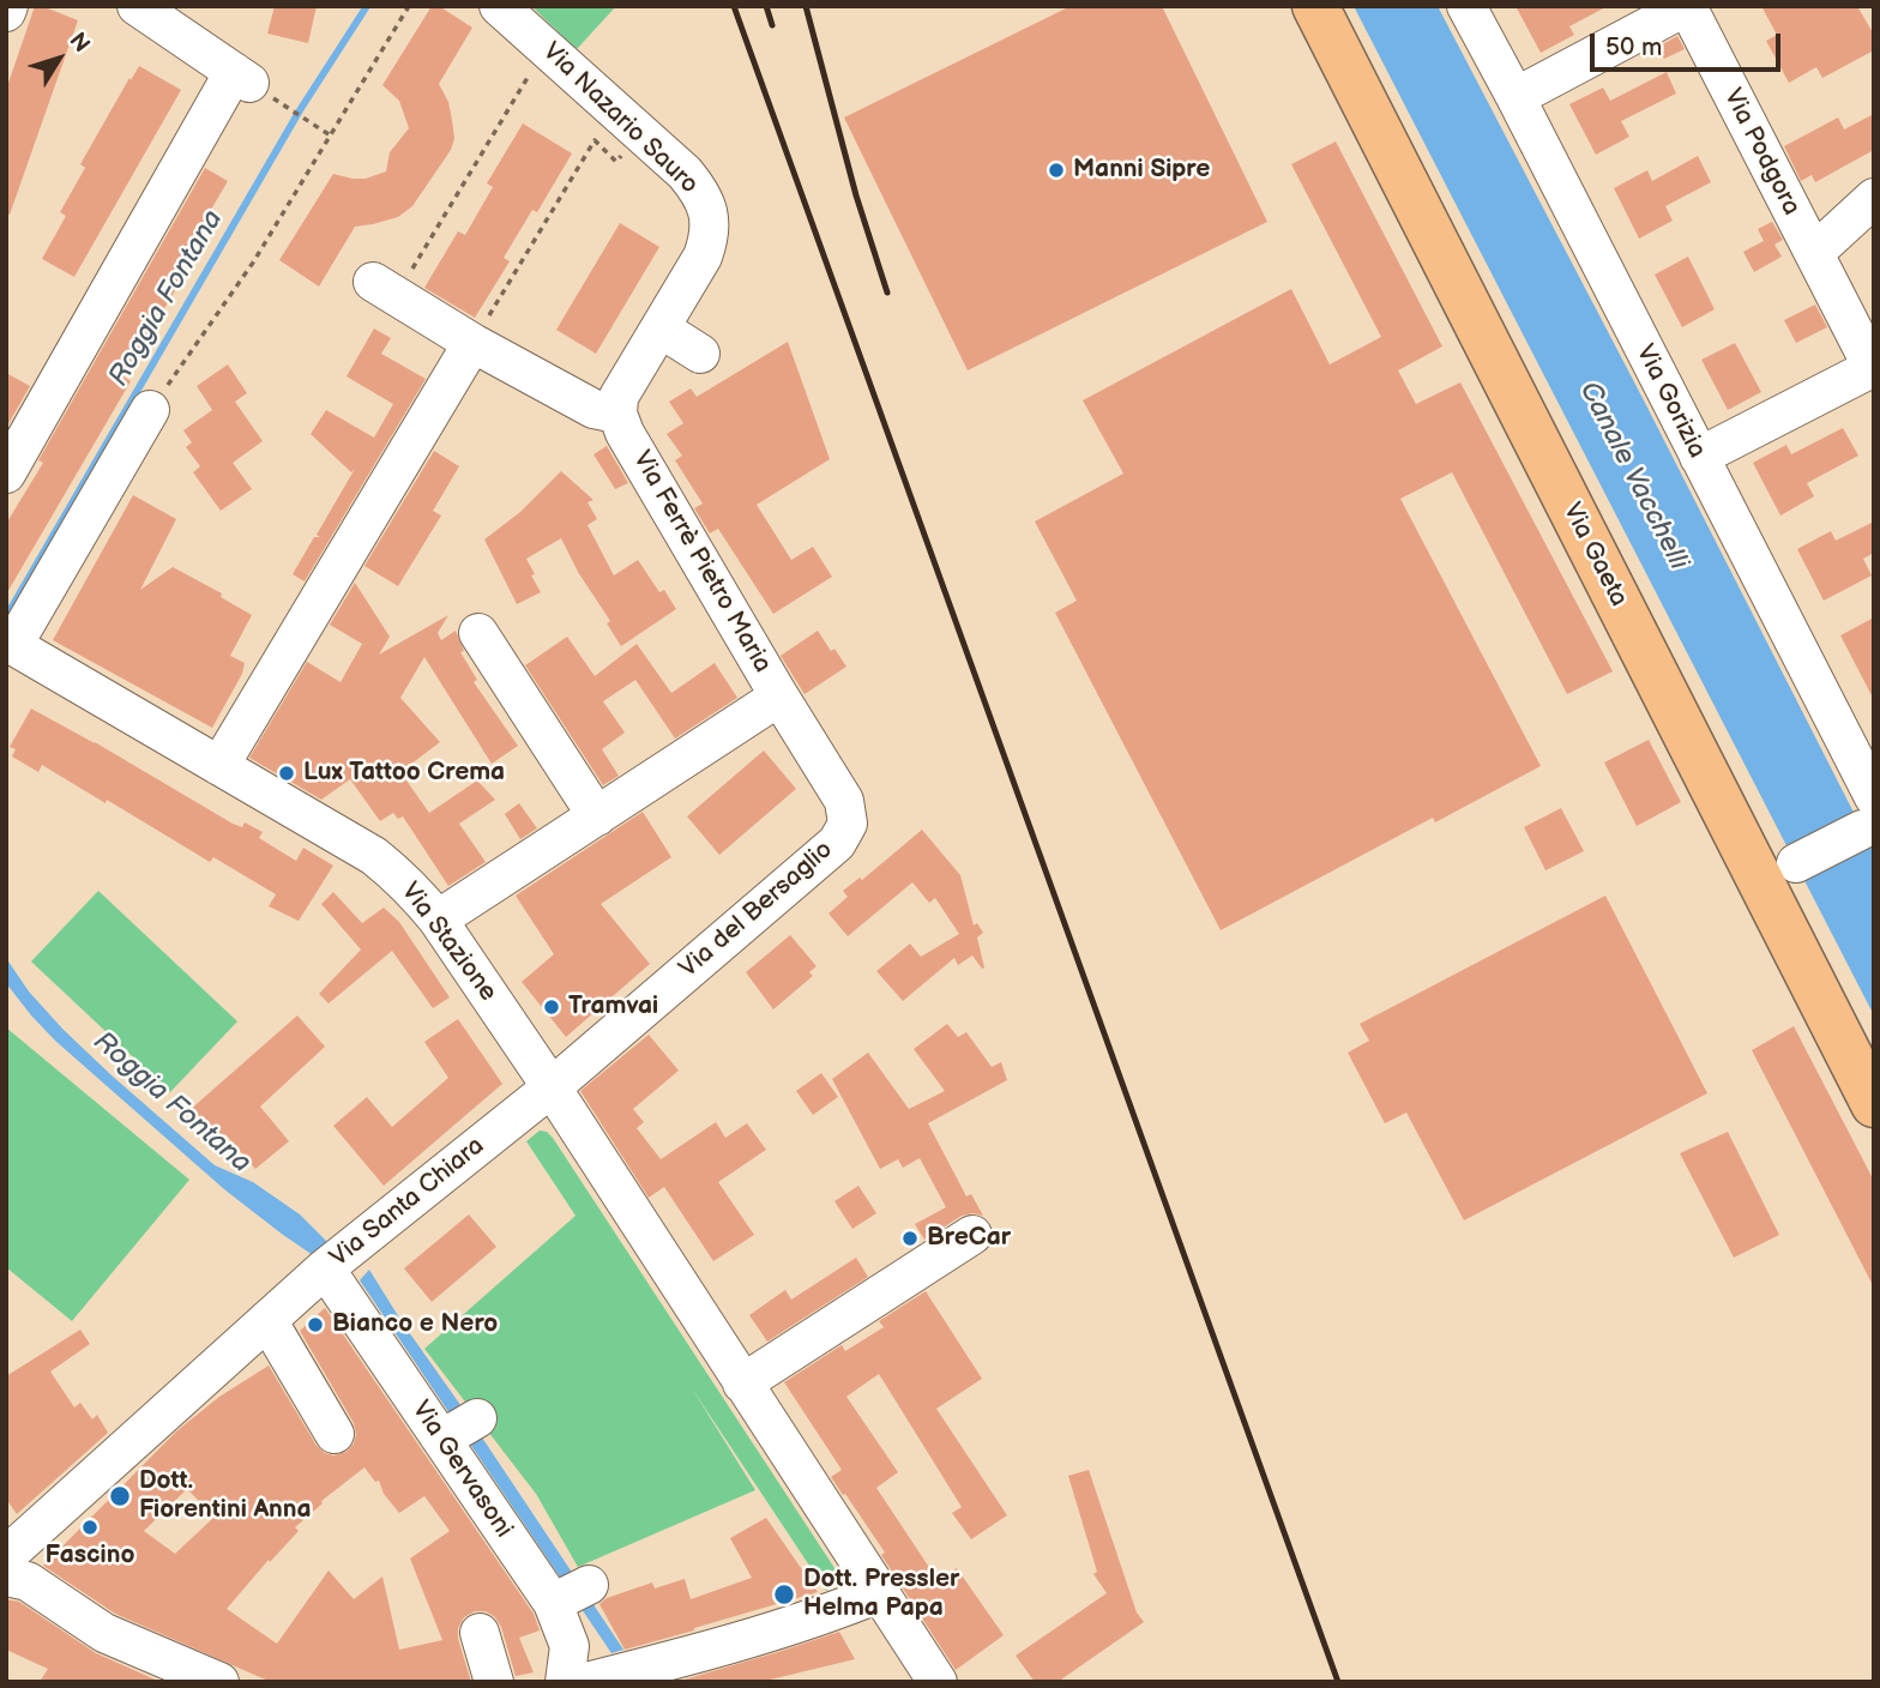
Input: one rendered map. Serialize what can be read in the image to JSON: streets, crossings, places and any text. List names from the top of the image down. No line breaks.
{"streets":{"main road":["Via Gaeta"],"street":["Via Nazario Sauro","Via Podgora","Via Gorizia","Via Ferrè Pietro Maria","Via del Bersaglio","Via Stazione","Via Santa Chiara","Via Gervasoni"]},"crossings":[["Via Nazario Sauro","Via Ferrè Pietro Maria"],["Via Ferrè Pietro Maria","Via del Bersaglio"],["Via Ferrè Pietro Maria","Via Stazione"],["Via del Bersaglio","Via Stazione"],["Via del Bersaglio","Via Santa Chiara"],["Via Stazione","Via Santa Chiara"],["Via Santa Chiara","Via Gervasoni"]],"water":["Roggia Fontana","Canale Vacchelli"],"places":["Manni Sipre","Lux Tattoo Crema","Tramvai","BreCar","Bianco e Nero","Dott. Fiorentini Anna","Fascino","Dott. Pressler Helma Papa"],"scale_bar":"50 m","north":"top right"}
